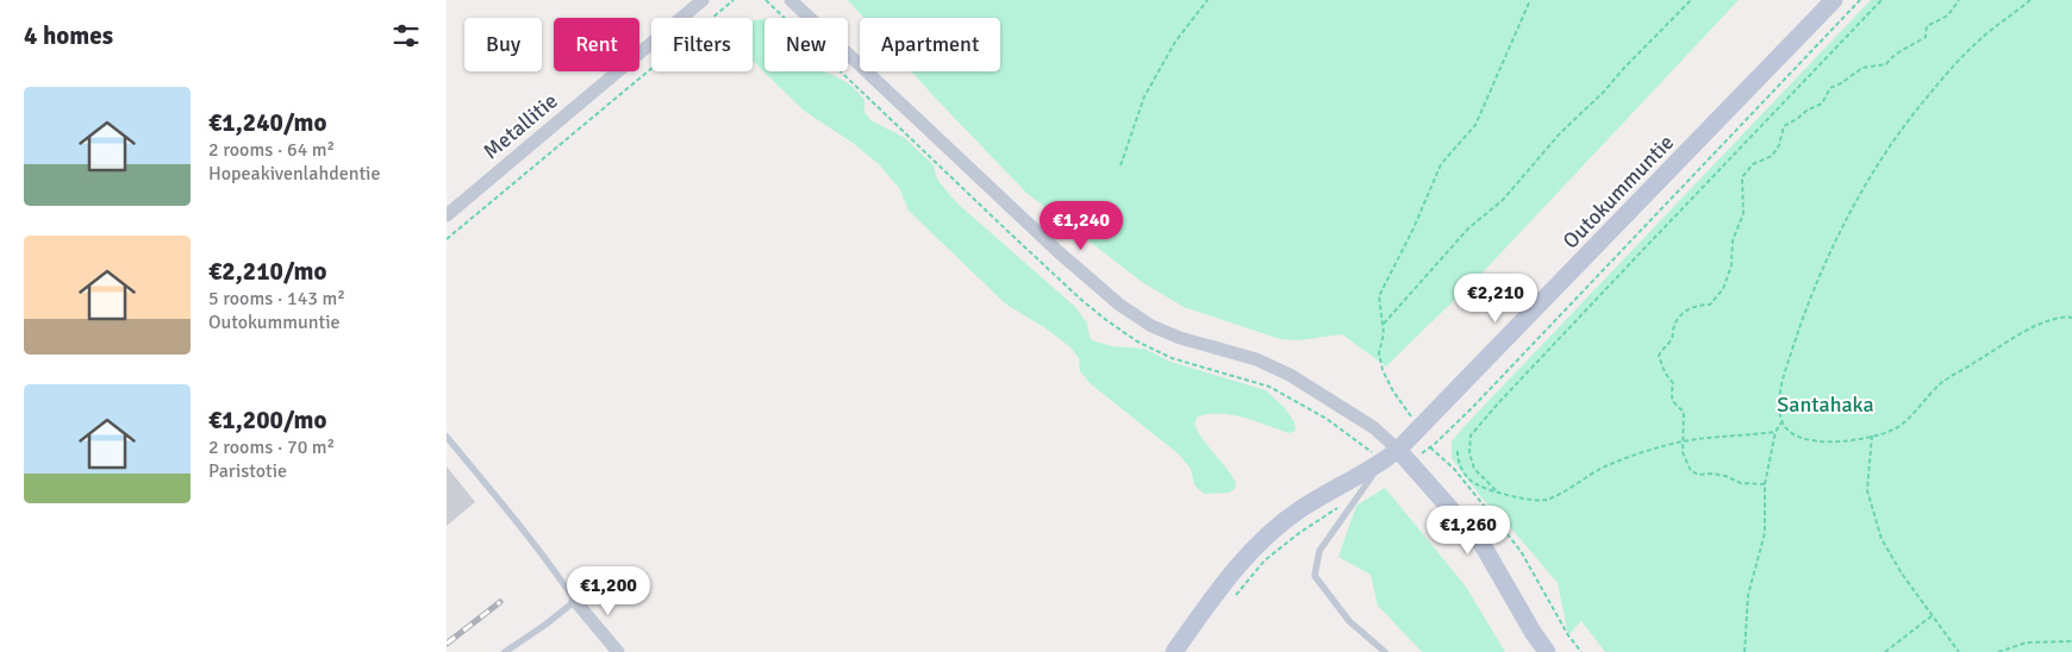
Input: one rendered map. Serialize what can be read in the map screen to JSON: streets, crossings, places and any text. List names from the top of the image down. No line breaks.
{"streets":{"street":["Metallitie","Outokummuntie"]},"parks":["Santahaka"],"page":{"heading":"4 homes","chip":["Buy","Rent","Filters","New","Apartment"],"list":[{"name":"€1,240/mo","note":"2 rooms · 64 m² · Hopeakivenlahdentie"},{"name":"€2,210/mo","note":"5 rooms · 143 m² · Outokummuntie"},{"name":"€1,200/mo","note":"2 rooms · 70 m² · Paristotie"}],"price":["€1,240","€2,210","€1,260","€1,200"]}}
